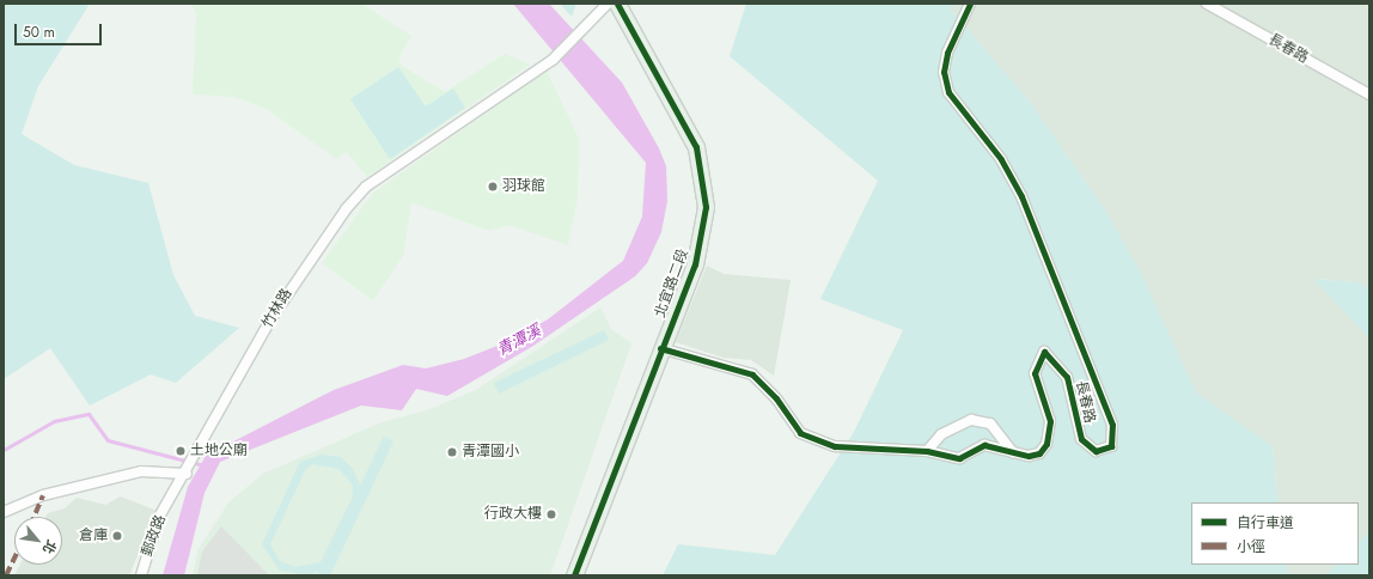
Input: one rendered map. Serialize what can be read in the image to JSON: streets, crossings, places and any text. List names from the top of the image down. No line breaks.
{"streets":{"main road":["北宜路二段"],"street":["長春路","竹林路","郵政路"]},"crossings":[["長春路","北宜路二段"],["竹林路","郵政路"]],"water":["青潭溪"],"places":["羽球館","土地公廟","青潭國小","行政大樓","倉庫"],"legend":["自行車道","小徑"],"scale_bar":"50 m","north":"bottom right"}
